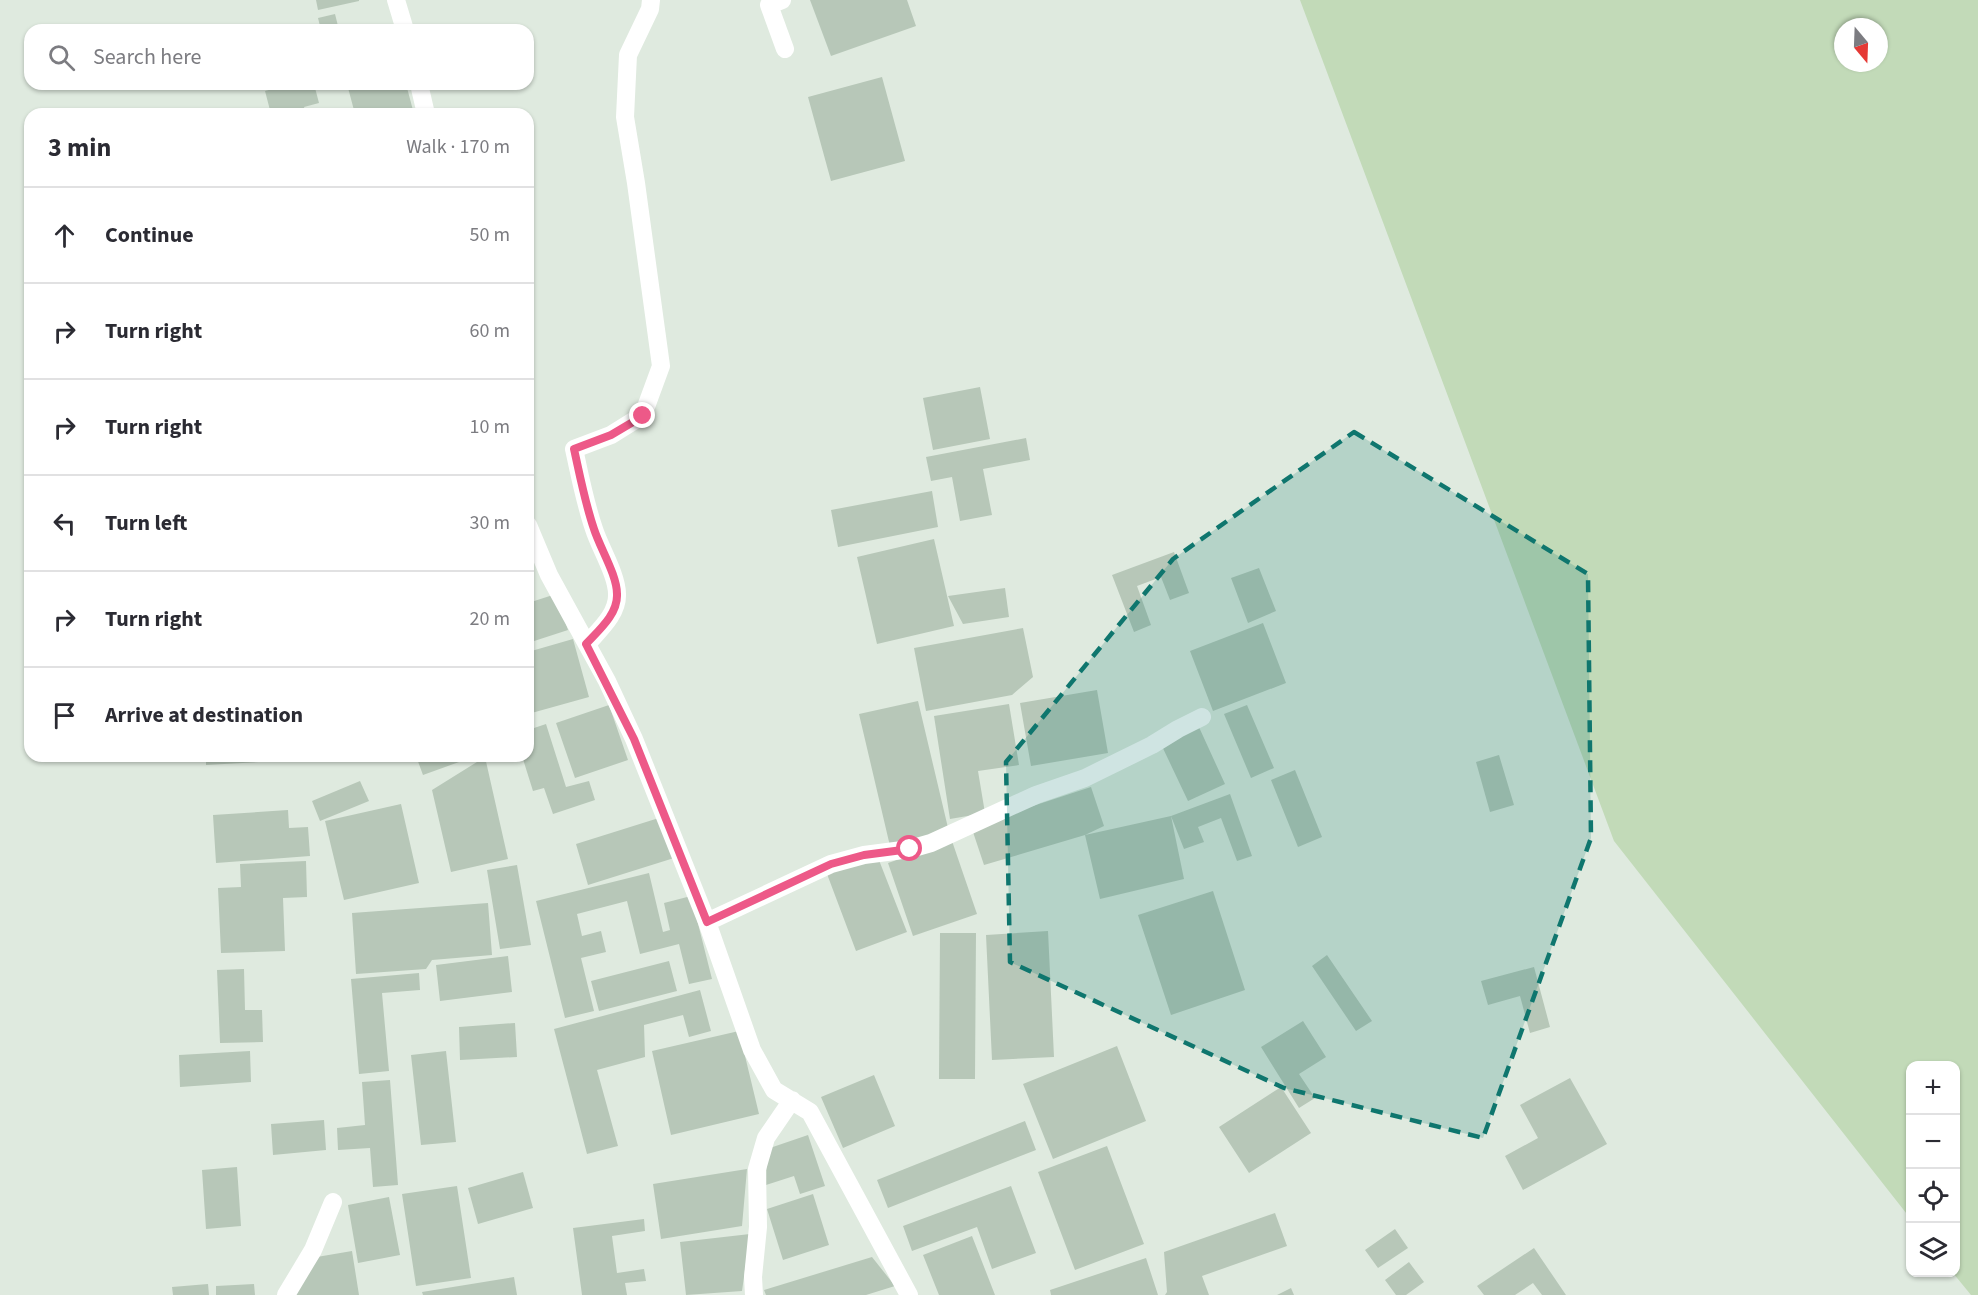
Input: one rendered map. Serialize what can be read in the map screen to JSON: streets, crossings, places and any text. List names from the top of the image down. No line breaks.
{"north":"bottom","page":{"search":"Search here","heading":["3 min","Walk · 170 m"],"list":[["Continue","50 m"],["Turn right","60 m"],["Turn right","10 m"],["Turn left","30 m"],["Turn right","20 m"],"Arrive at destination"],"map_buttons":["+","−"]}}
